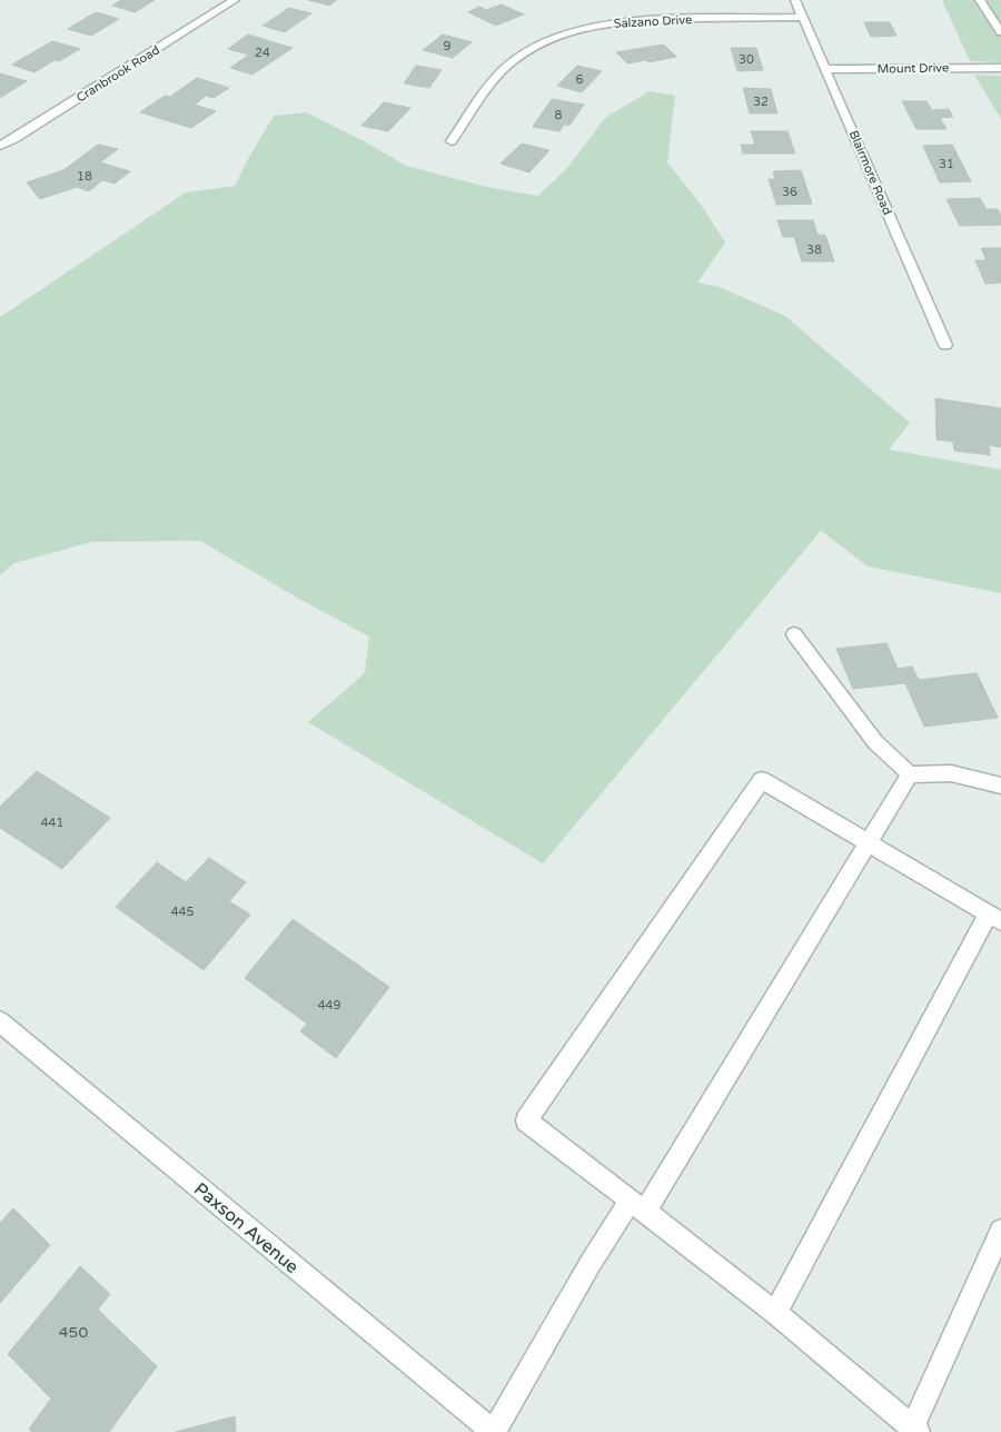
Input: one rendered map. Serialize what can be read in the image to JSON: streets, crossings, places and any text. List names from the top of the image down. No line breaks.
{"streets":{"street":["Salzano Drive","Mount Drive","Cranbrook Road","Blairmore Road","Paxson Avenue"]},"crossings":[["Salzano Drive","Blairmore Road"],["Mount Drive","Blairmore Road"]],"house_numbers":["9","24","30","6","32","8","31","18","36","38","441","445","449","450"]}
